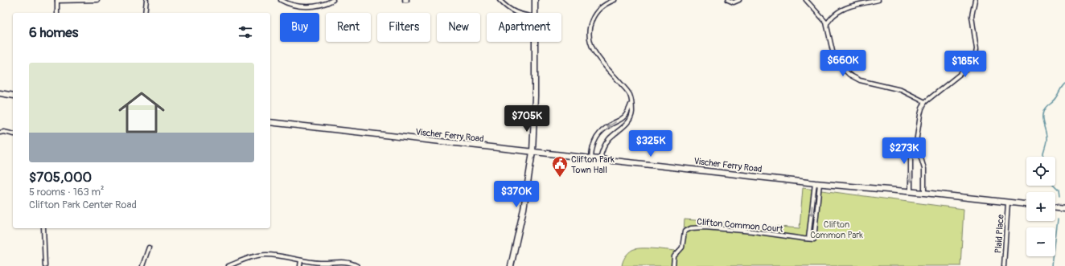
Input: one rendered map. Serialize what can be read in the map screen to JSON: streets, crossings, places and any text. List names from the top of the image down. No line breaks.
{"streets":{"street":["Vischer Ferry Road","Clifton Common Court","Plaid Place"]},"crossings":[["Vischer Ferry Road","Clifton Common Court"],["Vischer Ferry Road","Plaid Place"]],"parks":["Clifton Common Park"],"places":{"public building":["Clifton Park Town Hall"]},"page":{"chip":["Buy","Rent","Filters","New","Apartment"],"heading":"6 homes","price":["$660K","$185K","$705K","$325K","$273K","$370K"],"list":[{"name":"$705,000","note":"5 rooms · 163 m² · Clifton Park Center Road"}],"map_buttons":["+","−"]}}
